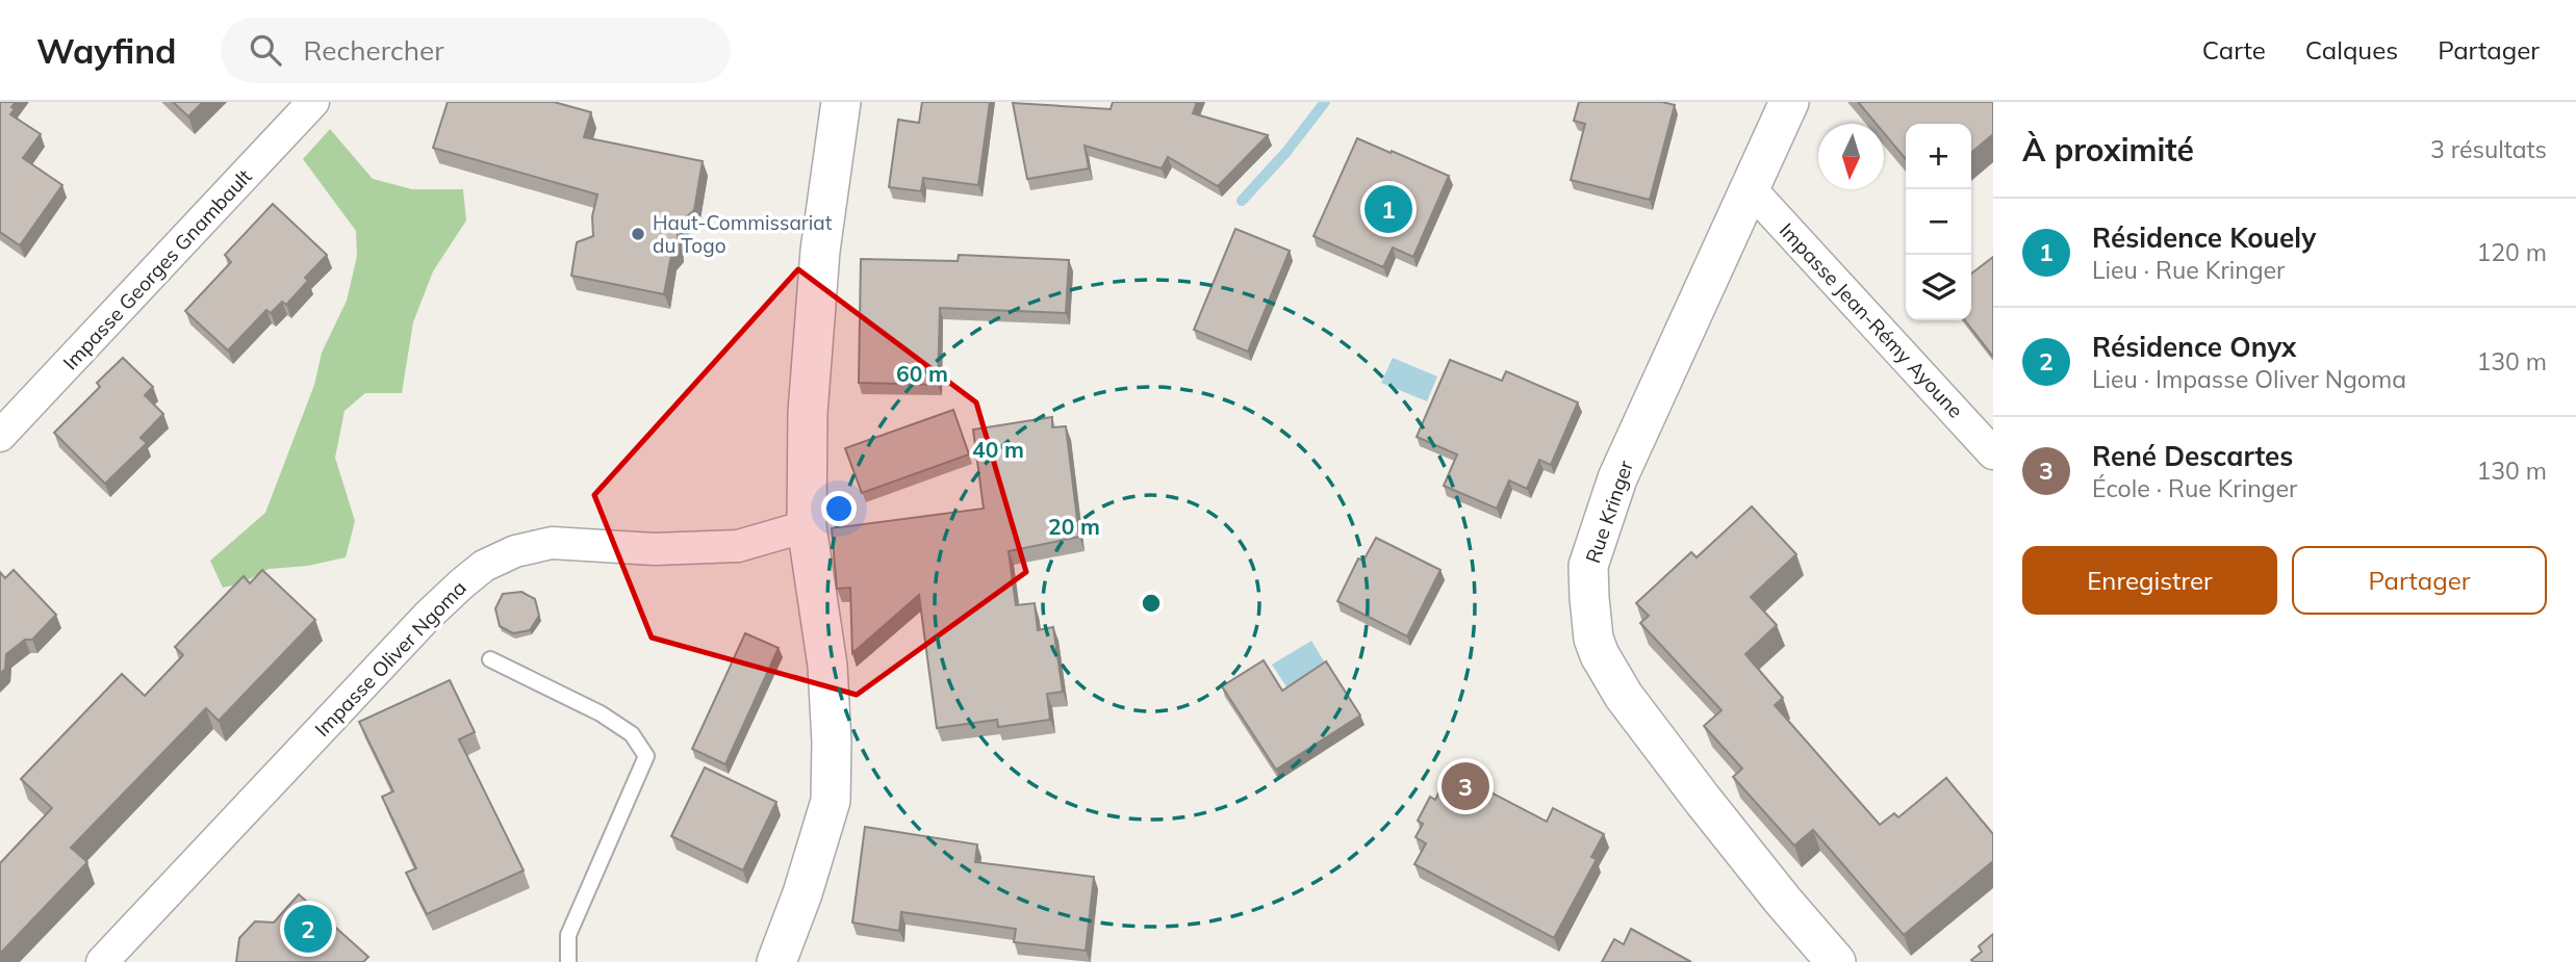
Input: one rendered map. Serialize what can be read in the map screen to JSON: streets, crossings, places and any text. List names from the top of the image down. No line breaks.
{"streets":{"street":["Impasse Georges Gnambault","Impasse Jean-Rémy Ayoune","Rue Kringer","Impasse Oliver Ngoma"]},"crossings":[["Impasse Jean-Rémy Ayoune","Rue Kringer"]],"places":["Haut-Commissariat du Togo"],"north":"bottom","page":{"header":"Wayfind","search":"Rechercher","nav":["Carte","Calques","Partager"],"heading":["À proximité","3 résultats"],"map_buttons":["+","−"],"pins":["1","3","2"],"list":[{"mark":"1","name":"Résidence Kouely","note":"Lieu · Rue Kringer","value":"120 m"},{"mark":"2","name":"Résidence Onyx","note":"Lieu · Impasse Oliver Ngoma","value":"130 m"},{"mark":"3","name":"René Descartes","note":"École · Rue Kringer","value":"130 m"}],"buttons":["Enregistrer","Partager"]},"rings":["60 m","40 m","20 m"]}
